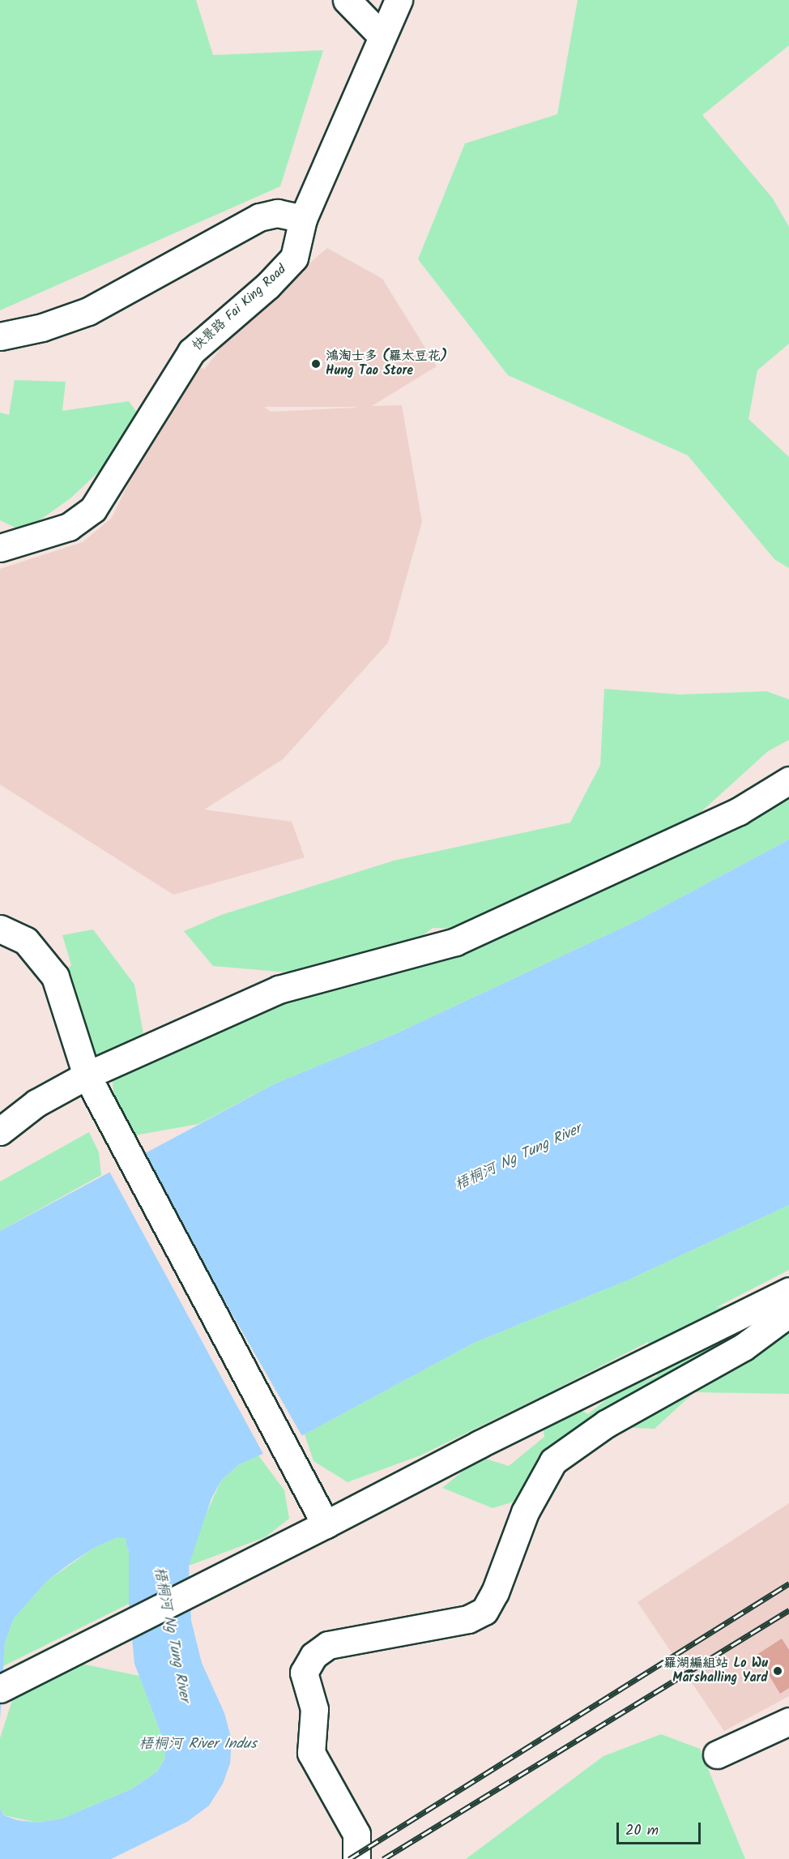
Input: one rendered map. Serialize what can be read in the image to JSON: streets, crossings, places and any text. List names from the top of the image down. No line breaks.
{"streets":{"street":["快景路 Fai King Road"]},"water":["梧桐河 Ng Tung River","梧桐河 River Indus"],"places":["鴻淘士多 (羅太豆花) Hung Tao Store","羅湖編組站 Lo Wu Marshalling Yard"],"scale_bar":"20 m"}
